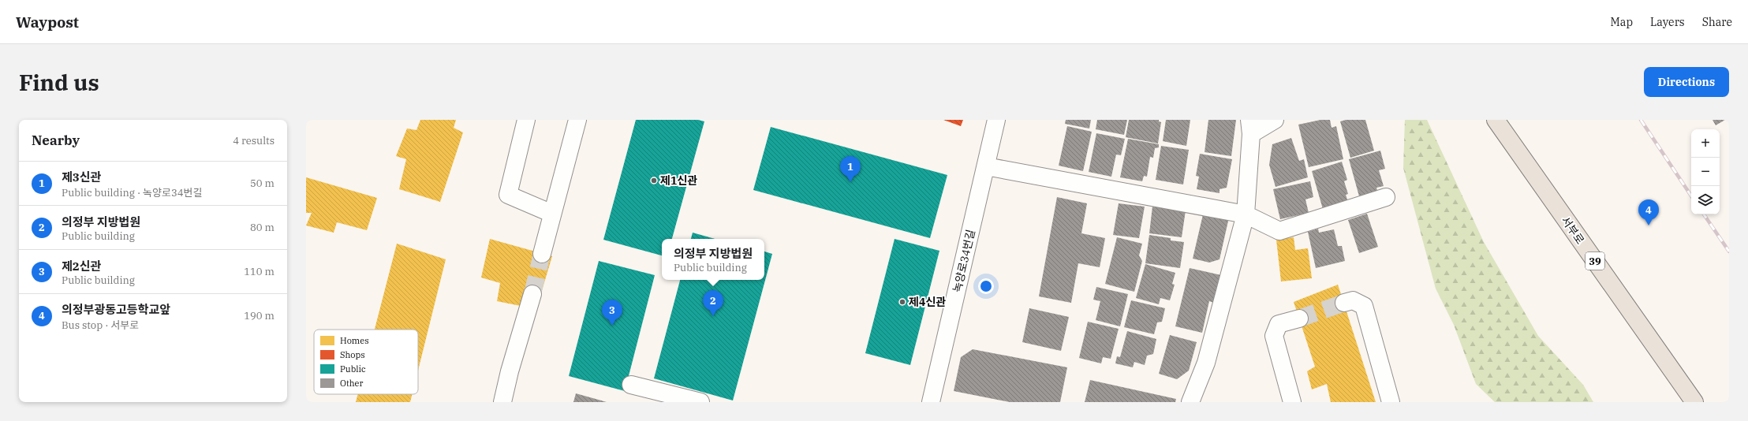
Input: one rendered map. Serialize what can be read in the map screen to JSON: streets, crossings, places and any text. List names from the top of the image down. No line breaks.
{"streets":{"main road":["서부로","39"],"street":["녹양로34번길"]},"places":["제1신관","제4신관"],"legend":["Homes","Shops","Public","Other"],"page":{"header":"Waypost","nav":["Map","Layers","Share"],"buttons":"Directions","title":"Find us","heading":["Nearby","4 results"],"map_buttons":["+","−"],"pins":["1","4","2","3"],"list":[{"mark":"1","name":"제3신관","note":"Public building · 녹양로34번길","value":"50 m"},{"mark":"2","name":"의정부 지방법원","note":"Public building","value":"80 m"},{"mark":"3","name":"제2신관","note":"Public building","value":"110 m"},{"mark":"4","name":"의정부광동고등학교앞","note":"Bus stop · 서부로","value":"190 m"}],"popup":["의정부 지방법원","Public building"]}}
